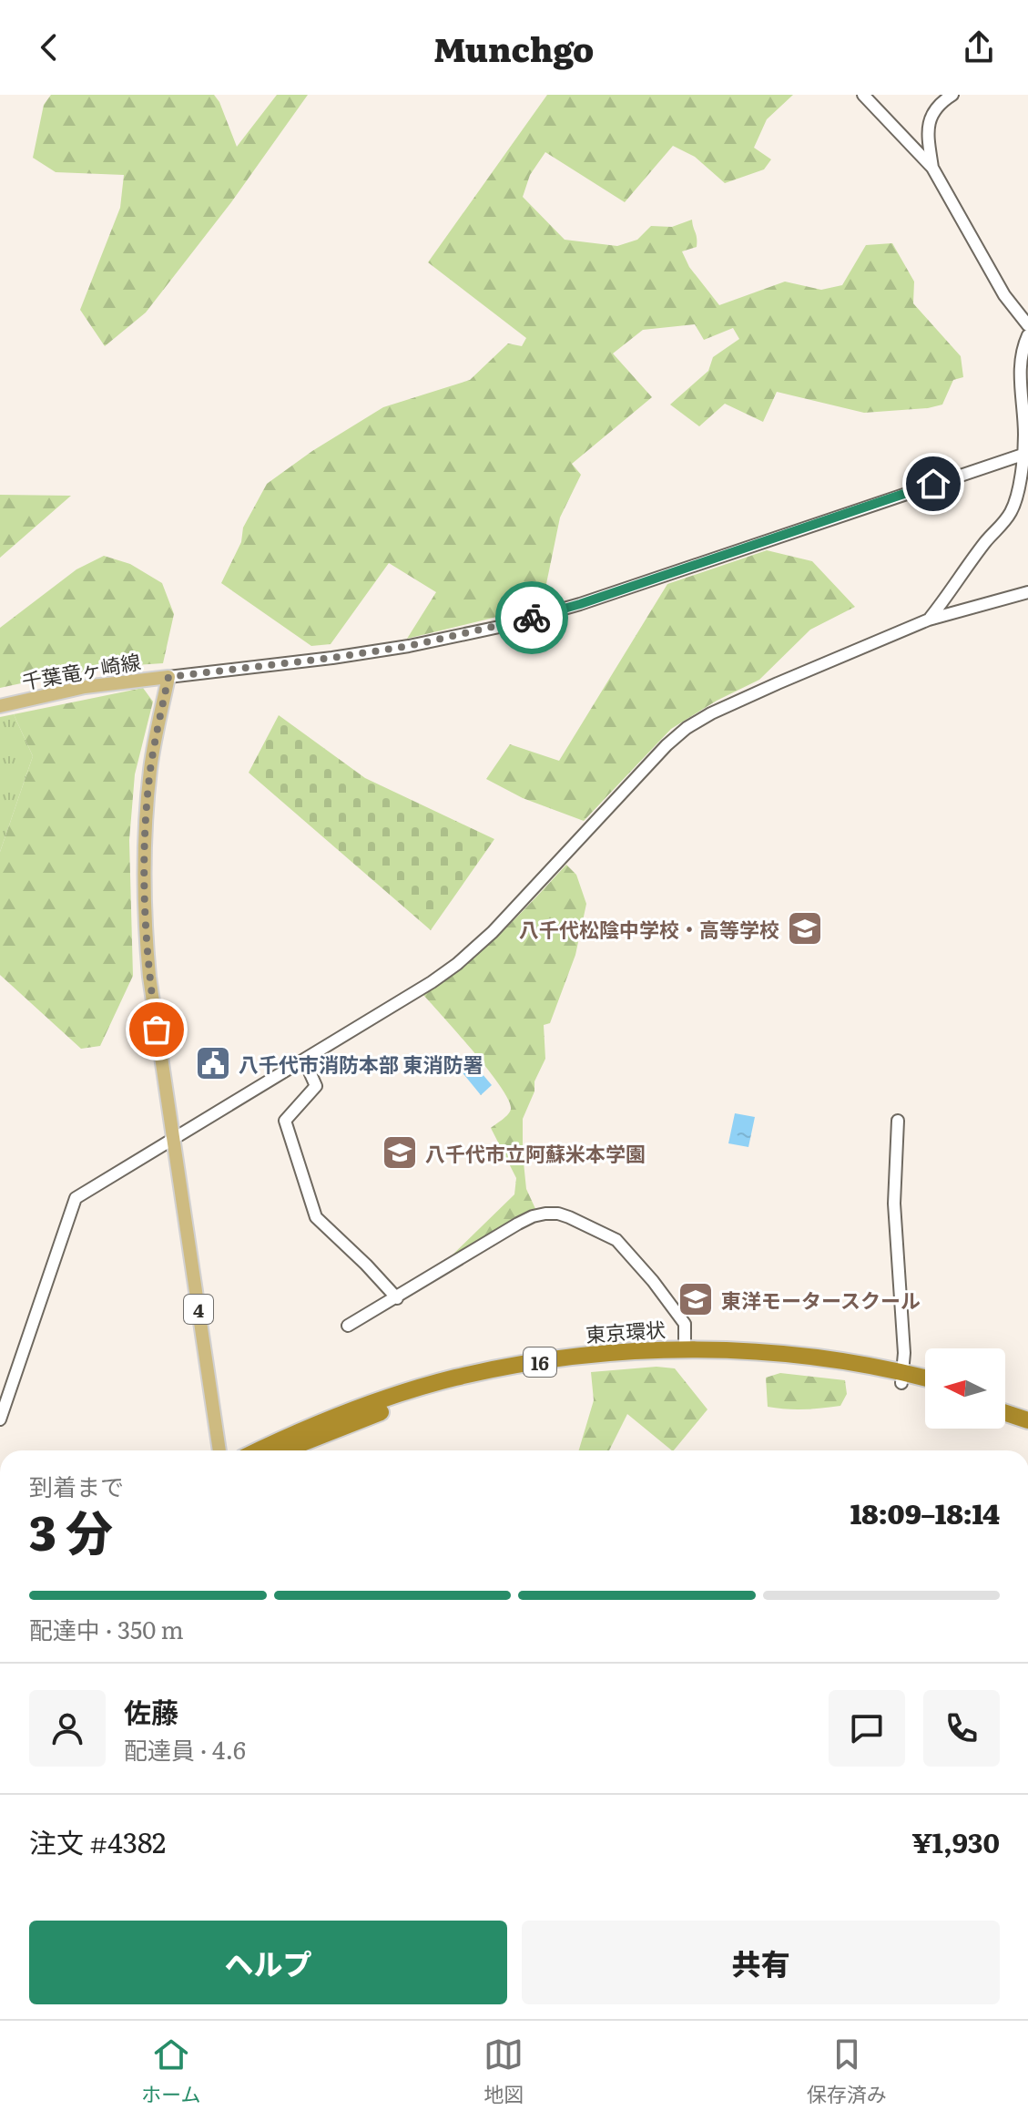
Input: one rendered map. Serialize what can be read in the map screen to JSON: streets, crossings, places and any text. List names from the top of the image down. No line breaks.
{"streets":{"highway":["東京環状","16"],"main road":["千葉竜ヶ崎線","4"]},"crossings":[["千葉竜ヶ崎線","4"]],"places":{"school or university":["八千代松陰中学校・高等学校","八千代市立阿蘇米本学園","東洋モータースクール"],"public building":["八千代市消防本部 東消防署"]},"north":"left","page":{"header":"Munchgo","heading":["3 分","到着まで","18:09–18:14"],"panel":["佐藤","配達員 · 4.6","注文 #4382","¥1,930"],"bar":"配達中 · 350 m","buttons":["ヘルプ","共有"],"tabs":["ホーム","地図","保存済み"]}}
